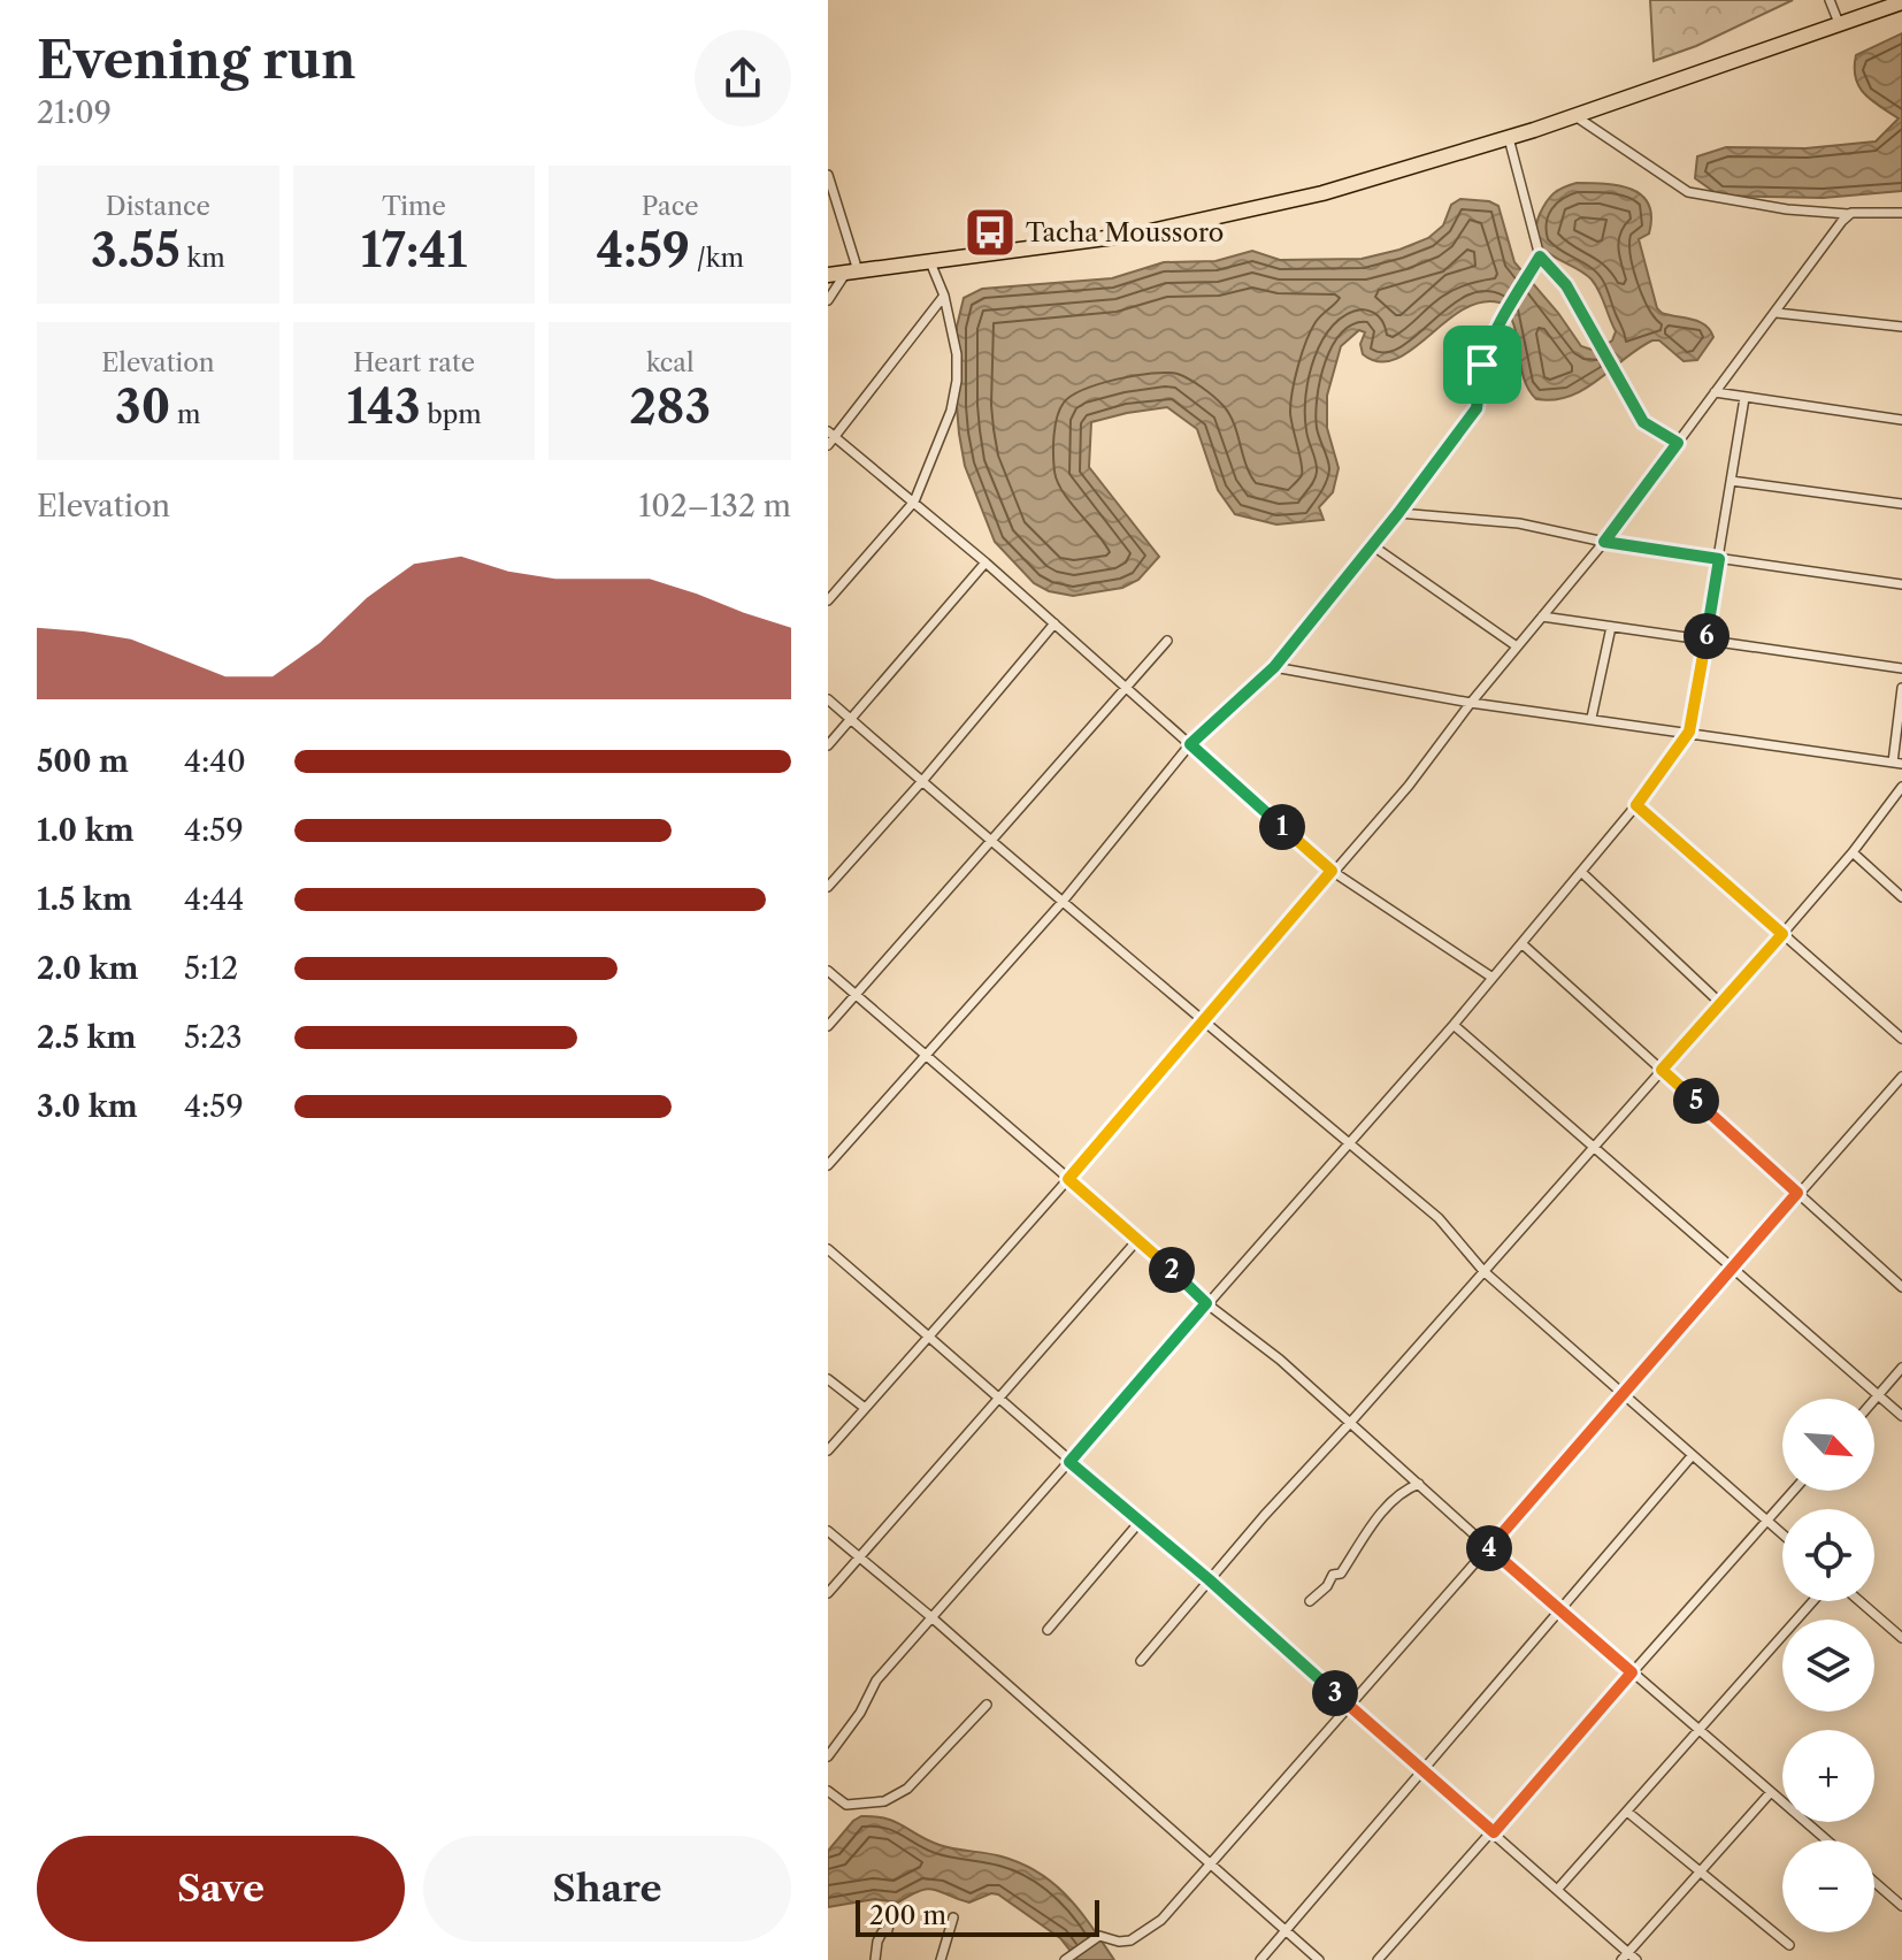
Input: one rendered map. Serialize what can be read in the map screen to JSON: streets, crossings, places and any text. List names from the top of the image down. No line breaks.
{"places":{"bus stop":["Tacha Moussoro"]},"scale_bar":"200 m","north":"bottom right","page":{"heading":["Evening run","21:09"],"stats":[["Distance","3.55 km"],["Time","17:41"],["Pace","4:59 /km"],["Elevation","30 m"],["Heart rate","143 bpm"],["kcal","283"]],"chart":["Elevation","102–132 m"],"pins":["6","1","5","2","4","3"],"list":[{"name":"500 m","note":"4:40"},{"name":"1.0 km","note":"4:59"},{"name":"1.5 km","note":"4:44"},{"name":"2.0 km","note":"5:12"},{"name":"2.5 km","note":"5:23"},{"name":"3.0 km","note":"4:59"}],"map_buttons":["+","−"],"buttons":["Save","Share"],"scale":"200 m"}}
